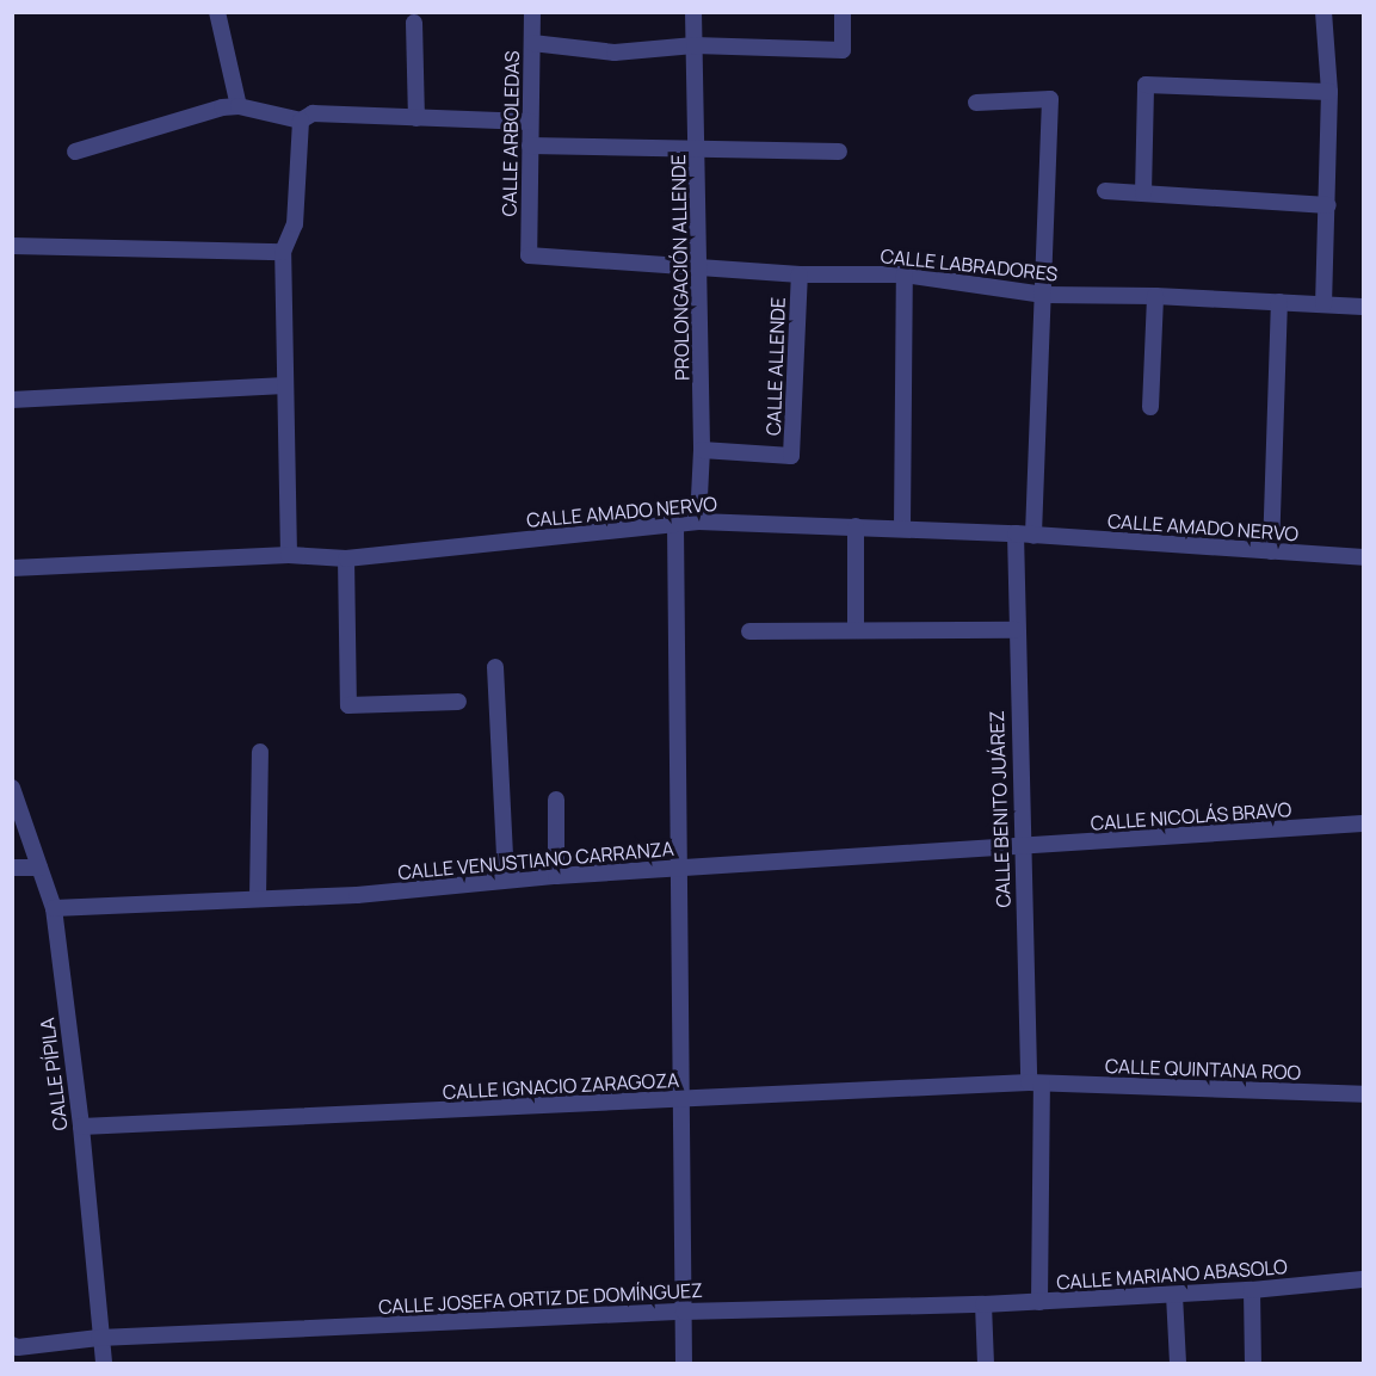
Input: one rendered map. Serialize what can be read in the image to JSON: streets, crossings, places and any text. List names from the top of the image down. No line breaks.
{"streets":{"street":["CALLE ARBOLEDAS","CALLE LABRADORES","PROLONGACIÓN ALLENDE","CALLE ALLENDE","CALLE AMADO NERVO","CALLE BENITO JUÁREZ","CALLE NICOLÁS BRAVO","CALLE VENUSTIANO CARRANZA","CALLE QUINTANA ROO","CALLE PÍPILA","CALLE IGNACIO ZARAGOZA","CALLE MARIANO ABASOLO","CALLE JOSEFA ORTIZ DE DOMÍNGUEZ"]},"crossings":[["CALLE ARBOLEDAS","CALLE LABRADORES"],["CALLE LABRADORES","PROLONGACIÓN ALLENDE"],["CALLE LABRADORES","CALLE ALLENDE"],["PROLONGACIÓN ALLENDE","CALLE ALLENDE"],["PROLONGACIÓN ALLENDE","CALLE AMADO NERVO"],["CALLE AMADO NERVO","CALLE BENITO JUÁREZ"],["CALLE BENITO JUÁREZ","CALLE NICOLÁS BRAVO"],["CALLE BENITO JUÁREZ","CALLE VENUSTIANO CARRANZA"],["CALLE BENITO JUÁREZ","CALLE QUINTANA ROO"],["CALLE BENITO JUÁREZ","CALLE IGNACIO ZARAGOZA"],["CALLE BENITO JUÁREZ","CALLE MARIANO ABASOLO"],["CALLE NICOLÁS BRAVO","CALLE VENUSTIANO CARRANZA"],["CALLE VENUSTIANO CARRANZA","CALLE PÍPILA"],["CALLE QUINTANA ROO","CALLE IGNACIO ZARAGOZA"],["CALLE PÍPILA","CALLE IGNACIO ZARAGOZA"],["CALLE PÍPILA","CALLE JOSEFA ORTIZ DE DOMÍNGUEZ"],["CALLE MARIANO ABASOLO","CALLE JOSEFA ORTIZ DE DOMÍNGUEZ"]]}
